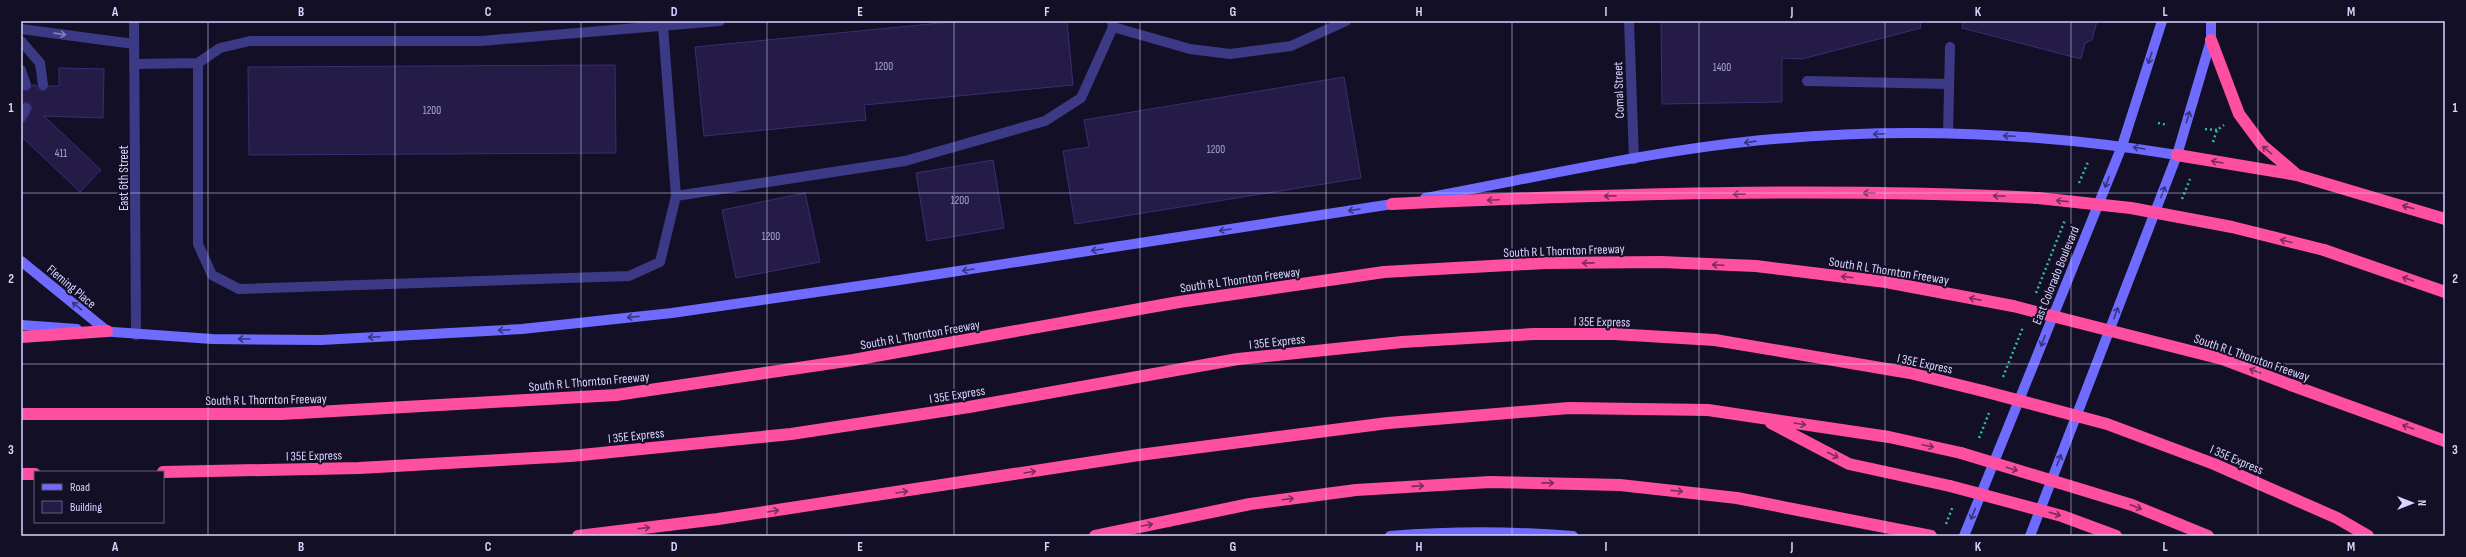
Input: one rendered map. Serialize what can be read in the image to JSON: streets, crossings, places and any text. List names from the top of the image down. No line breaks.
{"streets":{"highway":["South R L Thornton Freeway","I 35E Express"],"main road":["East Colorado Boulevard","Fleming Place"],"street":["Comal Street","East 6th Street"]},"one_way":["South R L Thornton Freeway","Fleming Place"],"house_numbers":["1200","1400","1200","1200","411","1200","1200"],"legend":["Road","Building"],"north":"right","grid":{"columns":["A","B","C","D","E","F","G","H","I","J","K","L","M"],"rows":["1","2","3"]}}
